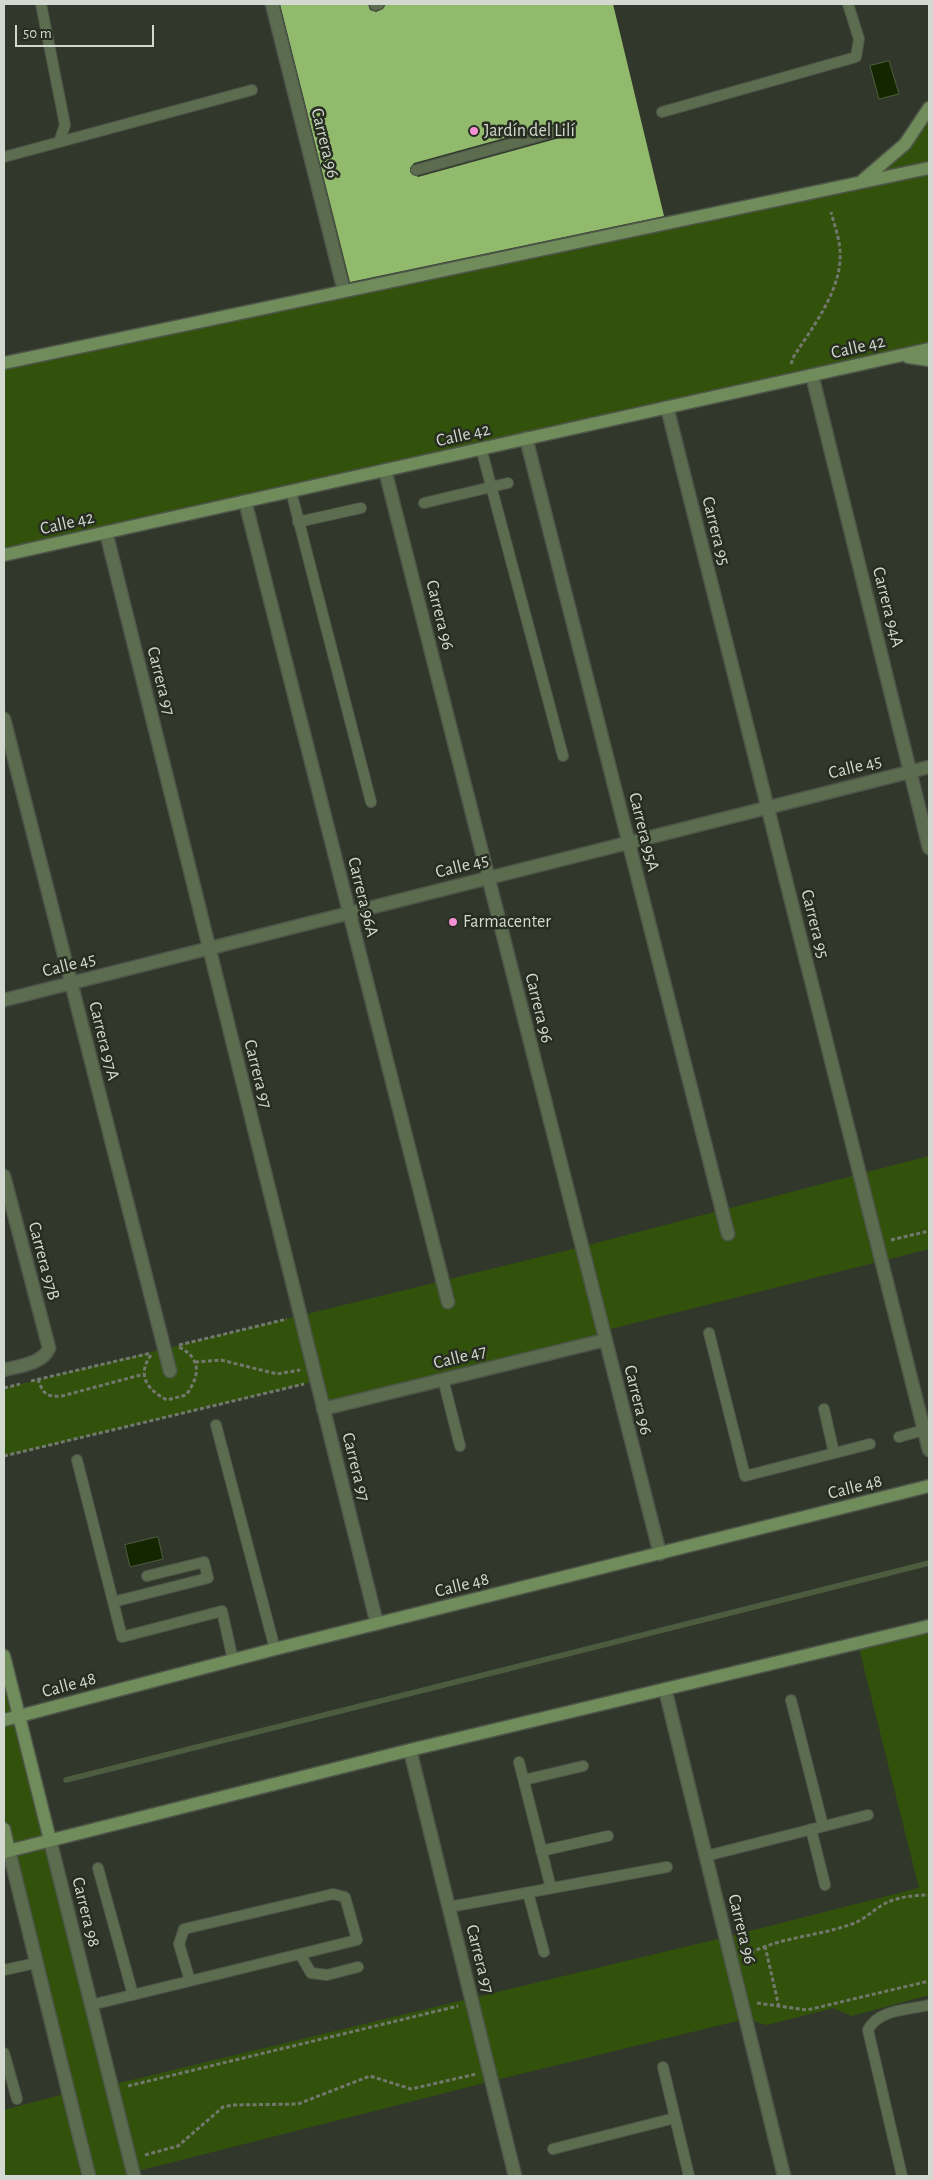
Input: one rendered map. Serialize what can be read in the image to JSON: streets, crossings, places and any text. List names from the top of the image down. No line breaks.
{"streets":{"street":["Carrera 96","Calle 42","Carrera 95","Carrera 94A","Carrera 97","Calle 45","Carrera 95A","Carrera 96A","Carrera 97A","Carrera 97B","Calle 47","Calle 48","Carrera 98"]},"crossings":[["Carrera 96","Calle 42"],["Carrera 96","Calle 45"],["Carrera 96","Calle 47"],["Carrera 96","Calle 48"],["Calle 42","Carrera 95"],["Calle 42","Carrera 94A"],["Calle 42","Carrera 97"],["Calle 42","Carrera 95A"],["Calle 42","Carrera 96A"],["Carrera 95","Calle 45"],["Carrera 94A","Calle 45"],["Carrera 97","Calle 45"],["Carrera 97","Calle 47"],["Carrera 97","Calle 48"],["Calle 45","Carrera 95A"],["Calle 45","Carrera 96A"],["Calle 45","Carrera 97A"],["Calle 48","Carrera 98"]],"places":["Jardín del Lilí","Farmacenter"],"scale_bar":"50 m"}
